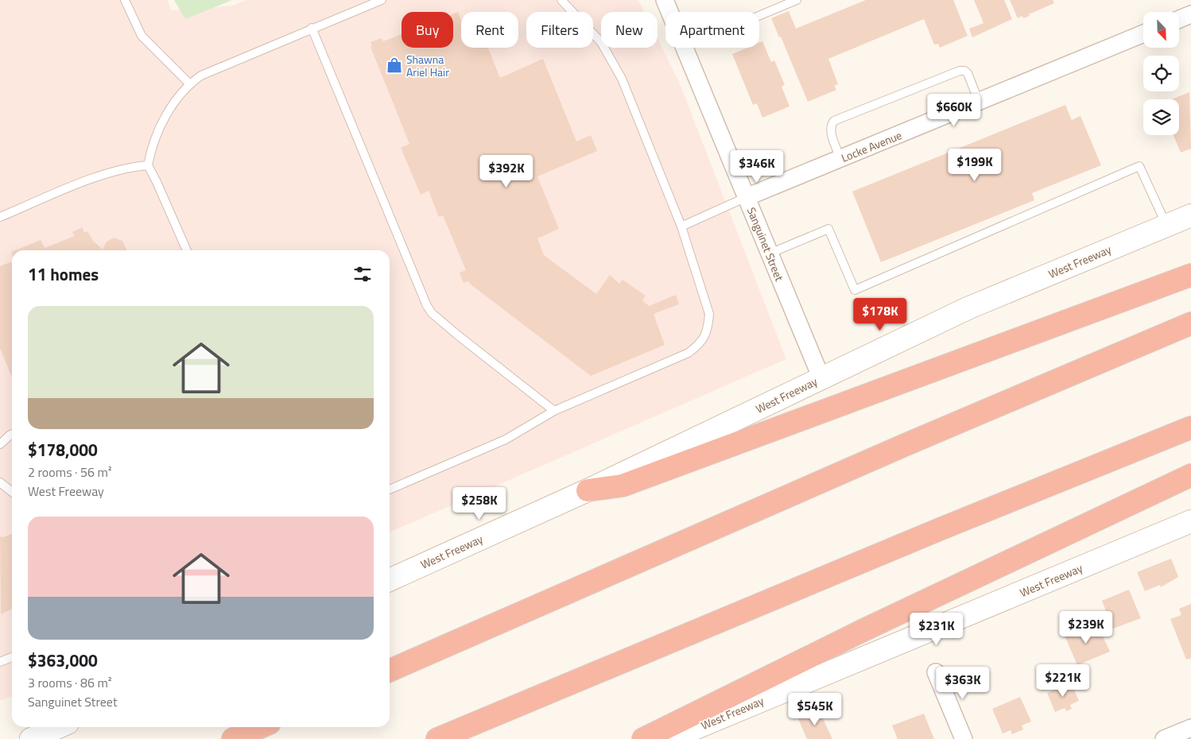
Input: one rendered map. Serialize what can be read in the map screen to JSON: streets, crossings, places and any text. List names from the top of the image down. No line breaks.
{"streets":{"main road":["West Freeway"],"street":["Locke Avenue","Sanguinet Street"]},"crossings":[["Locke Avenue","Sanguinet Street"],["Sanguinet Street","West Freeway"]],"places":{"shop":["Shawna Ariel Hair"]},"north":"bottom right","page":{"chip":["Buy","Rent","Filters","New","Apartment"],"price":["$660K","$199K","$346K","$392K","$178K","$258K","$239K","$231K","$221K","$363K","$545K"],"heading":"11 homes","list":[{"name":"$178,000","note":"2 rooms · 56 m² · West Freeway"},{"name":"$363,000","note":"3 rooms · 86 m² · Sanguinet Street"}]}}
